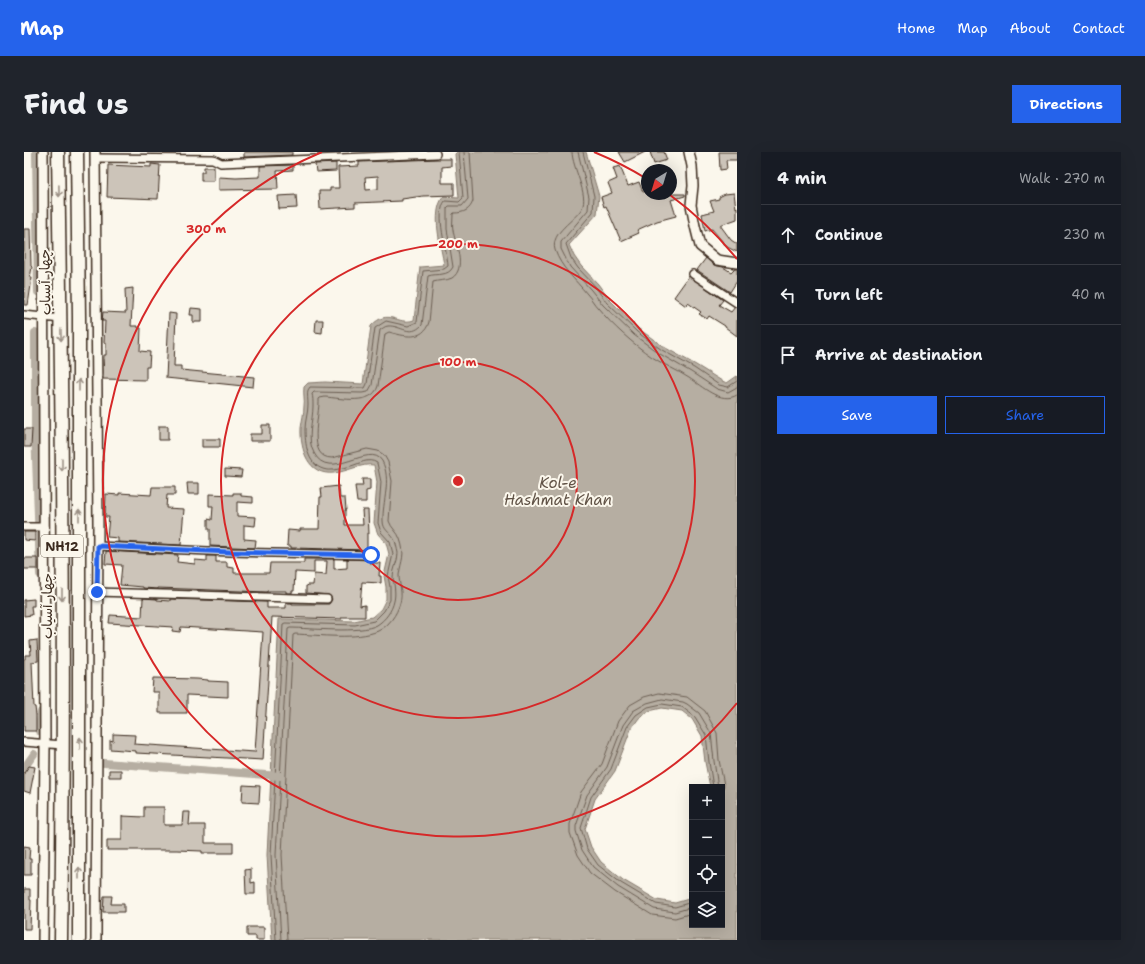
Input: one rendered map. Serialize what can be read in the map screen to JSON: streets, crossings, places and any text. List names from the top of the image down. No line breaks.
{"streets":{"highway":["چهار آسیاب","NH12"]},"water":["Kol-e Hashmat Khan"],"north":"bottom left","page":{"header":"Map","nav":["Home","Map","About","Contact"],"title":"Find us","buttons":["Directions",["Save","Share"]],"heading":["4 min","Walk · 270 m"],"list":[["Continue","230 m"],["Turn left","40 m"],"Arrive at destination"],"map_buttons":["+","−"]},"rings":["300 m","200 m","100 m"]}
